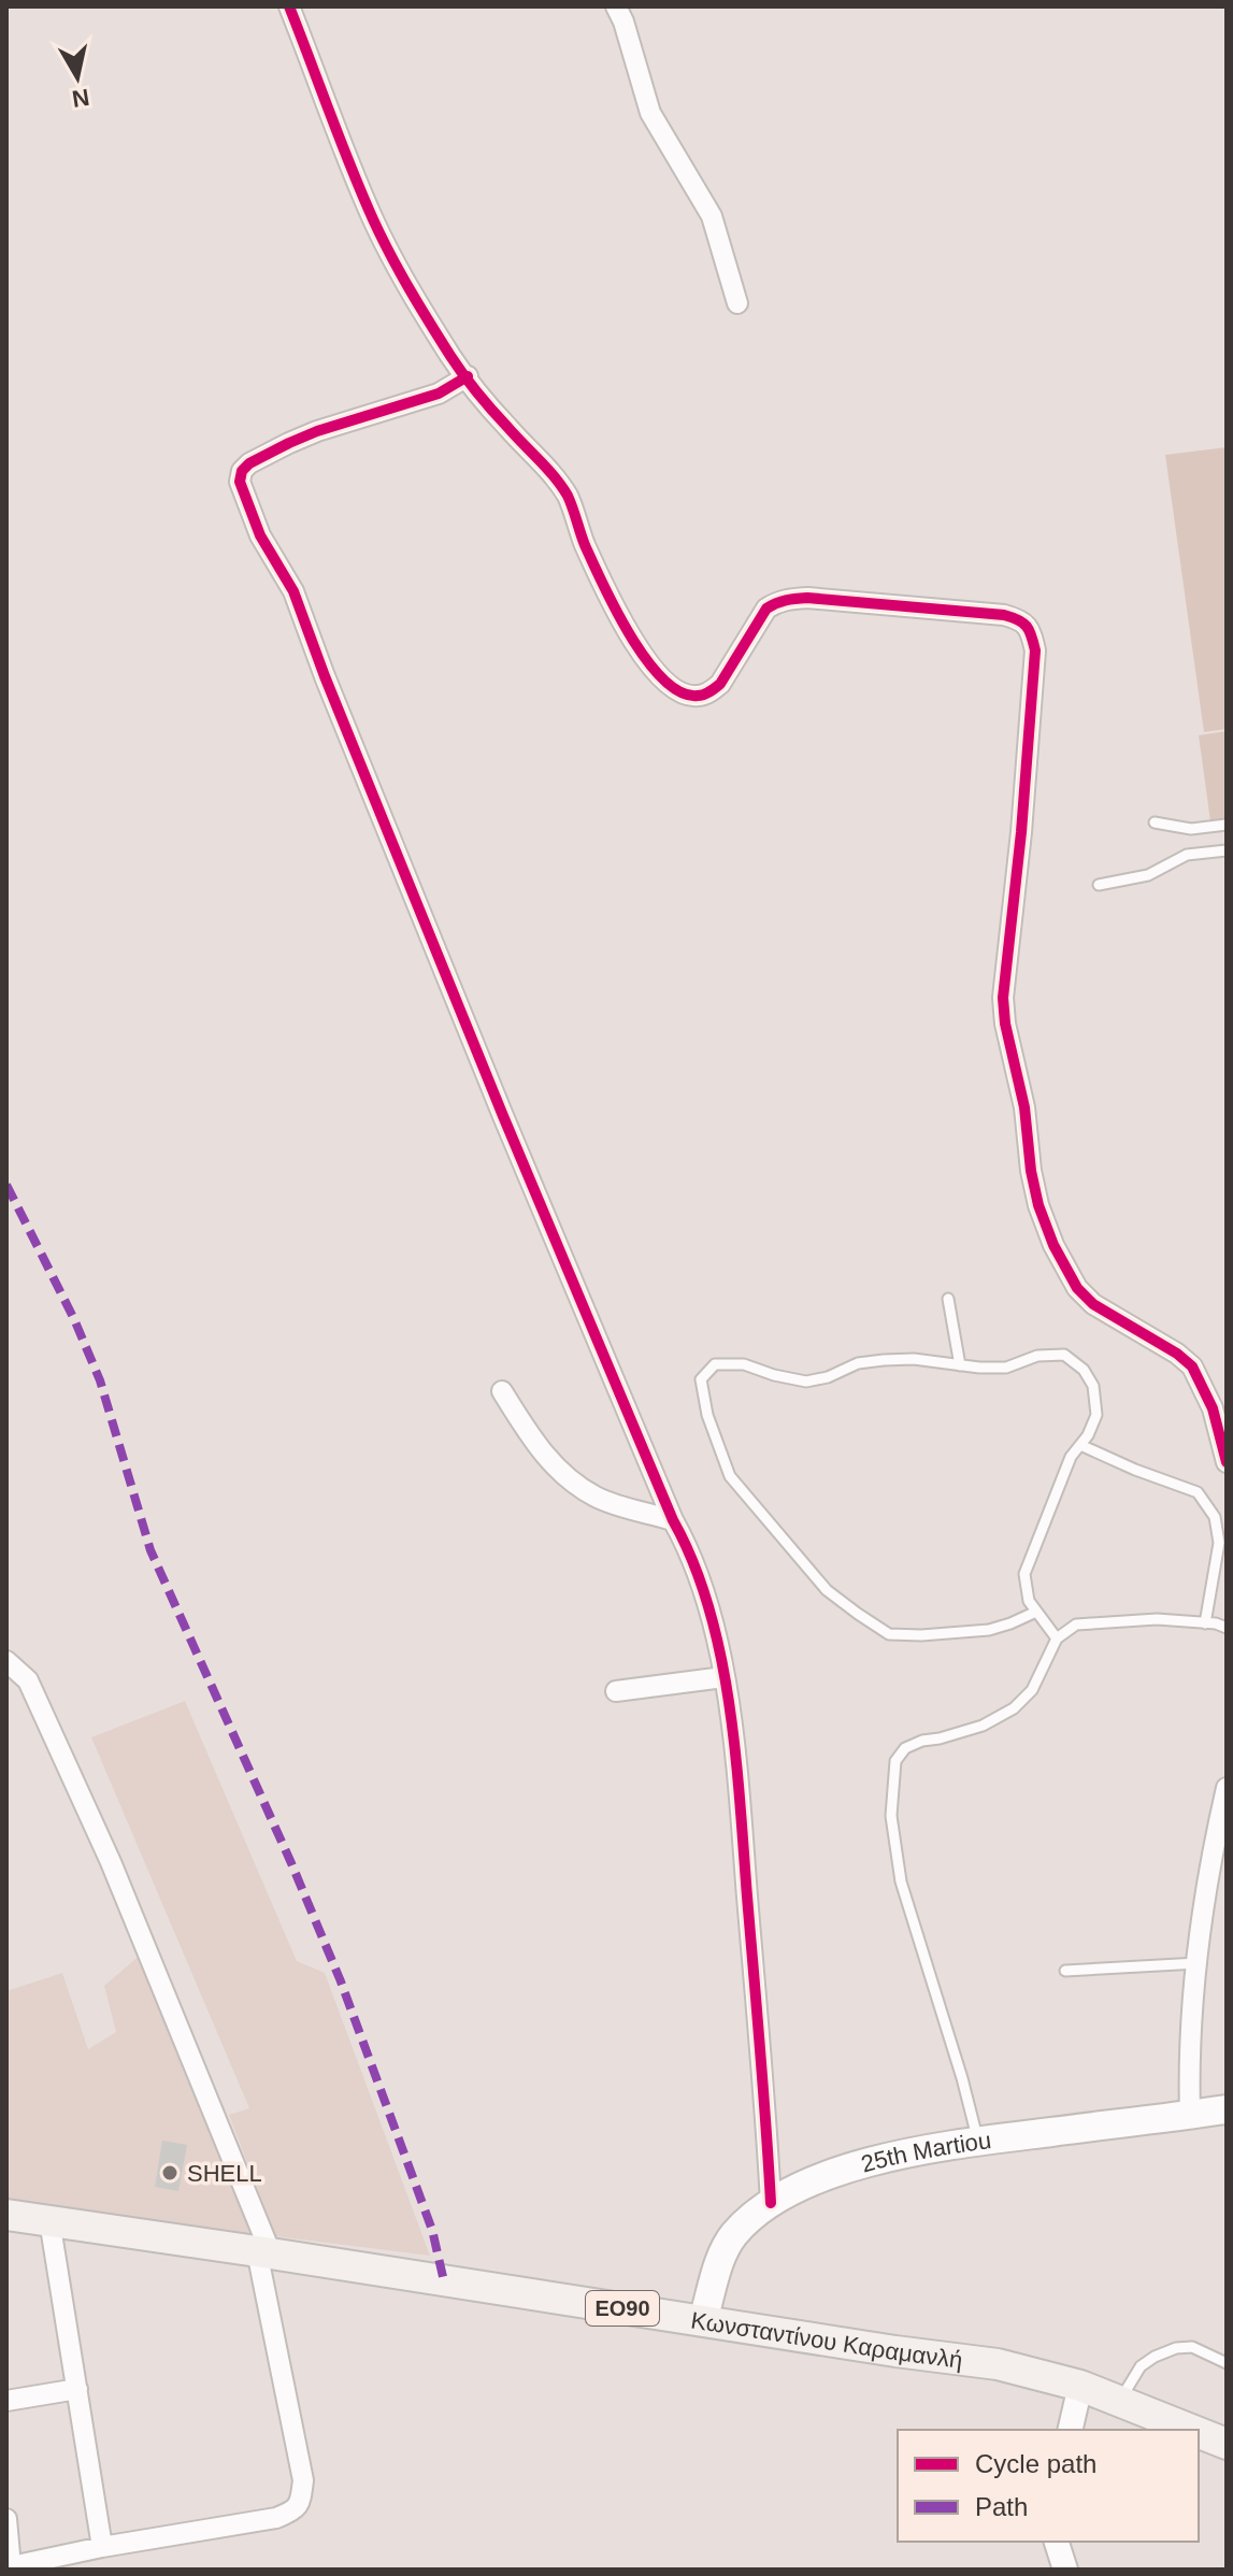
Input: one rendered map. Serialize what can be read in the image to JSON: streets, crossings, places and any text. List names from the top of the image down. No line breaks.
{"streets":{"main road":["25th Martiou","ΕΟ90","Κωνσταντίνου Καραμανλή"]},"crossings":[["25th Martiou","Κωνσταντίνου Καραμανλή"]],"places":["SHELL"],"legend":["Cycle path","Path"],"north":"bottom"}
